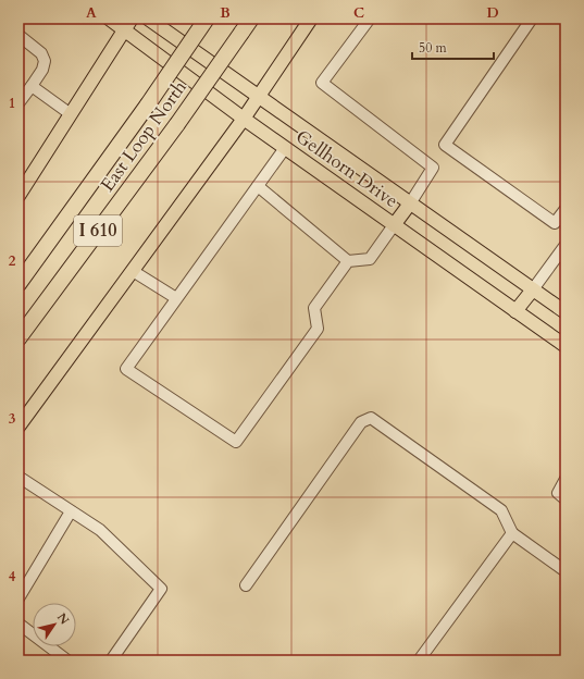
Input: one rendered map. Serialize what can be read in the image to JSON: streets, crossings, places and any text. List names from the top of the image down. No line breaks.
{"streets":{"highway":["East Loop North","I 610"],"main road":["Gellhorn Drive"]},"scale_bar":"50 m","north":"top right","grid":{"columns":["A","B","C","D"],"rows":["1","2","3","4"]}}
